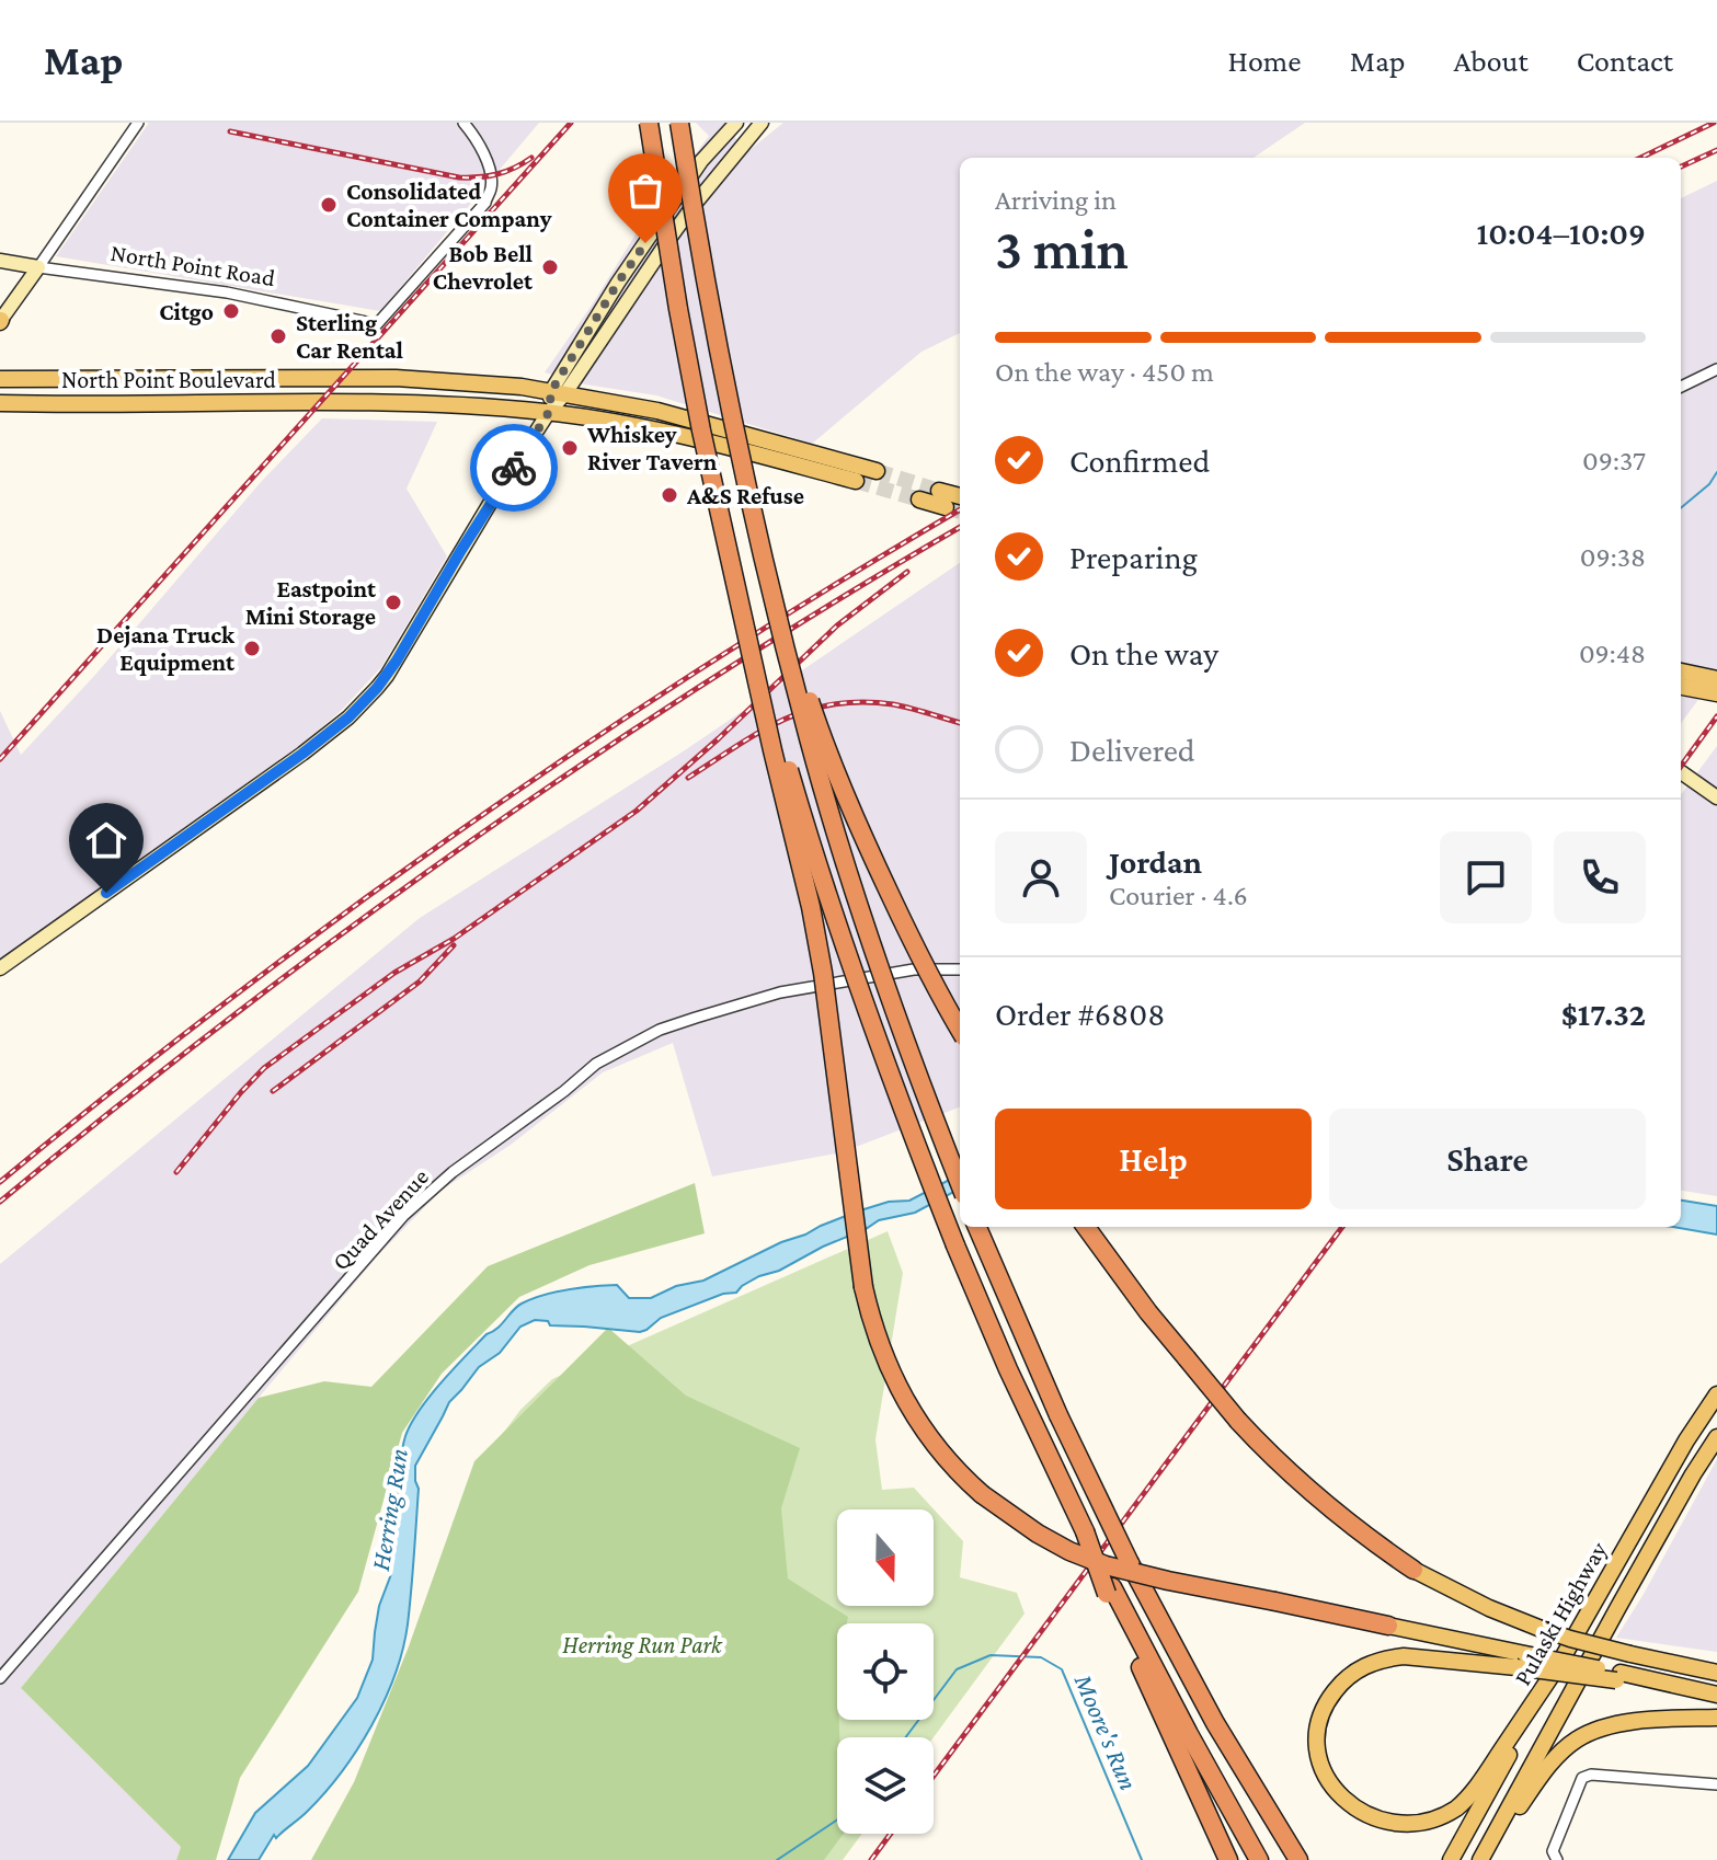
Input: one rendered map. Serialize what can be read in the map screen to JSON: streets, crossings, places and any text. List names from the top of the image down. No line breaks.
{"streets":{"main road":["North Point Boulevard","Pulaski Highway"],"street":["North Point Road","Quad Avenue"]},"water":["Herring Run","Moore's Run"],"parks":["Herring Run Park"],"places":["Consolidated Container Company","Bob Bell Chevrolet","Citgo","Sterling Car Rental","Whiskey River Tavern","A&S Refuse","Eastpoint Mini Storage","Dejana Truck Equipment"],"north":"bottom","page":{"header":"Map","nav":["Home","Map","About","Contact"],"heading":["3 min","Arriving in","10:04–10:09"],"panel":["Jordan","Courier · 4.6","Order #6808","$17.32"],"bar":"On the way · 450 m","list":[["Confirmed","09:37"],["Preparing","09:38"],["On the way","09:48"],"Delivered"],"buttons":["Help","Share"]}}
